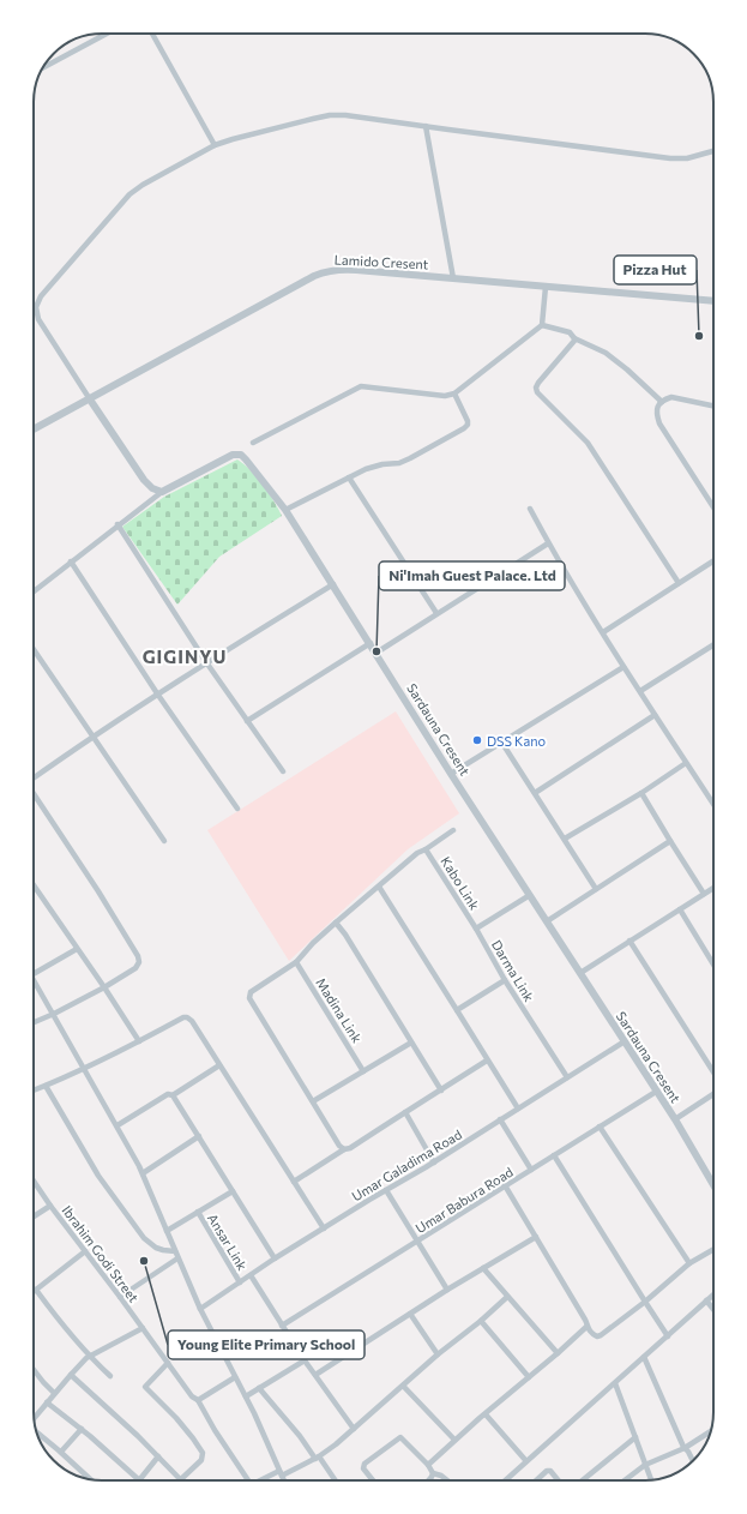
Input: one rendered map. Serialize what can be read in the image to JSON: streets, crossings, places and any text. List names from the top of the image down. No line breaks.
{"streets":{"street":["Lamido Cresent","Sardauna Cresent","Kabo Link","Darma Link","Madina Link","Umar Galadima Road","Umar Babura Road","Ansar Link","Ibrahim Godi Street"]},"crossings":[["Sardauna Cresent","Umar Galadima Road"],["Sardauna Cresent","Umar Babura Road"],["Kabo Link","Darma Link"],["Darma Link","Umar Galadima Road"],["Umar Galadima Road","Ansar Link"]],"districts":["GIGINYU"],"places":["Pizza Hut","Ni'Imah Guest Palace. Ltd","DSS Kano","Young Elite Primary School"]}
